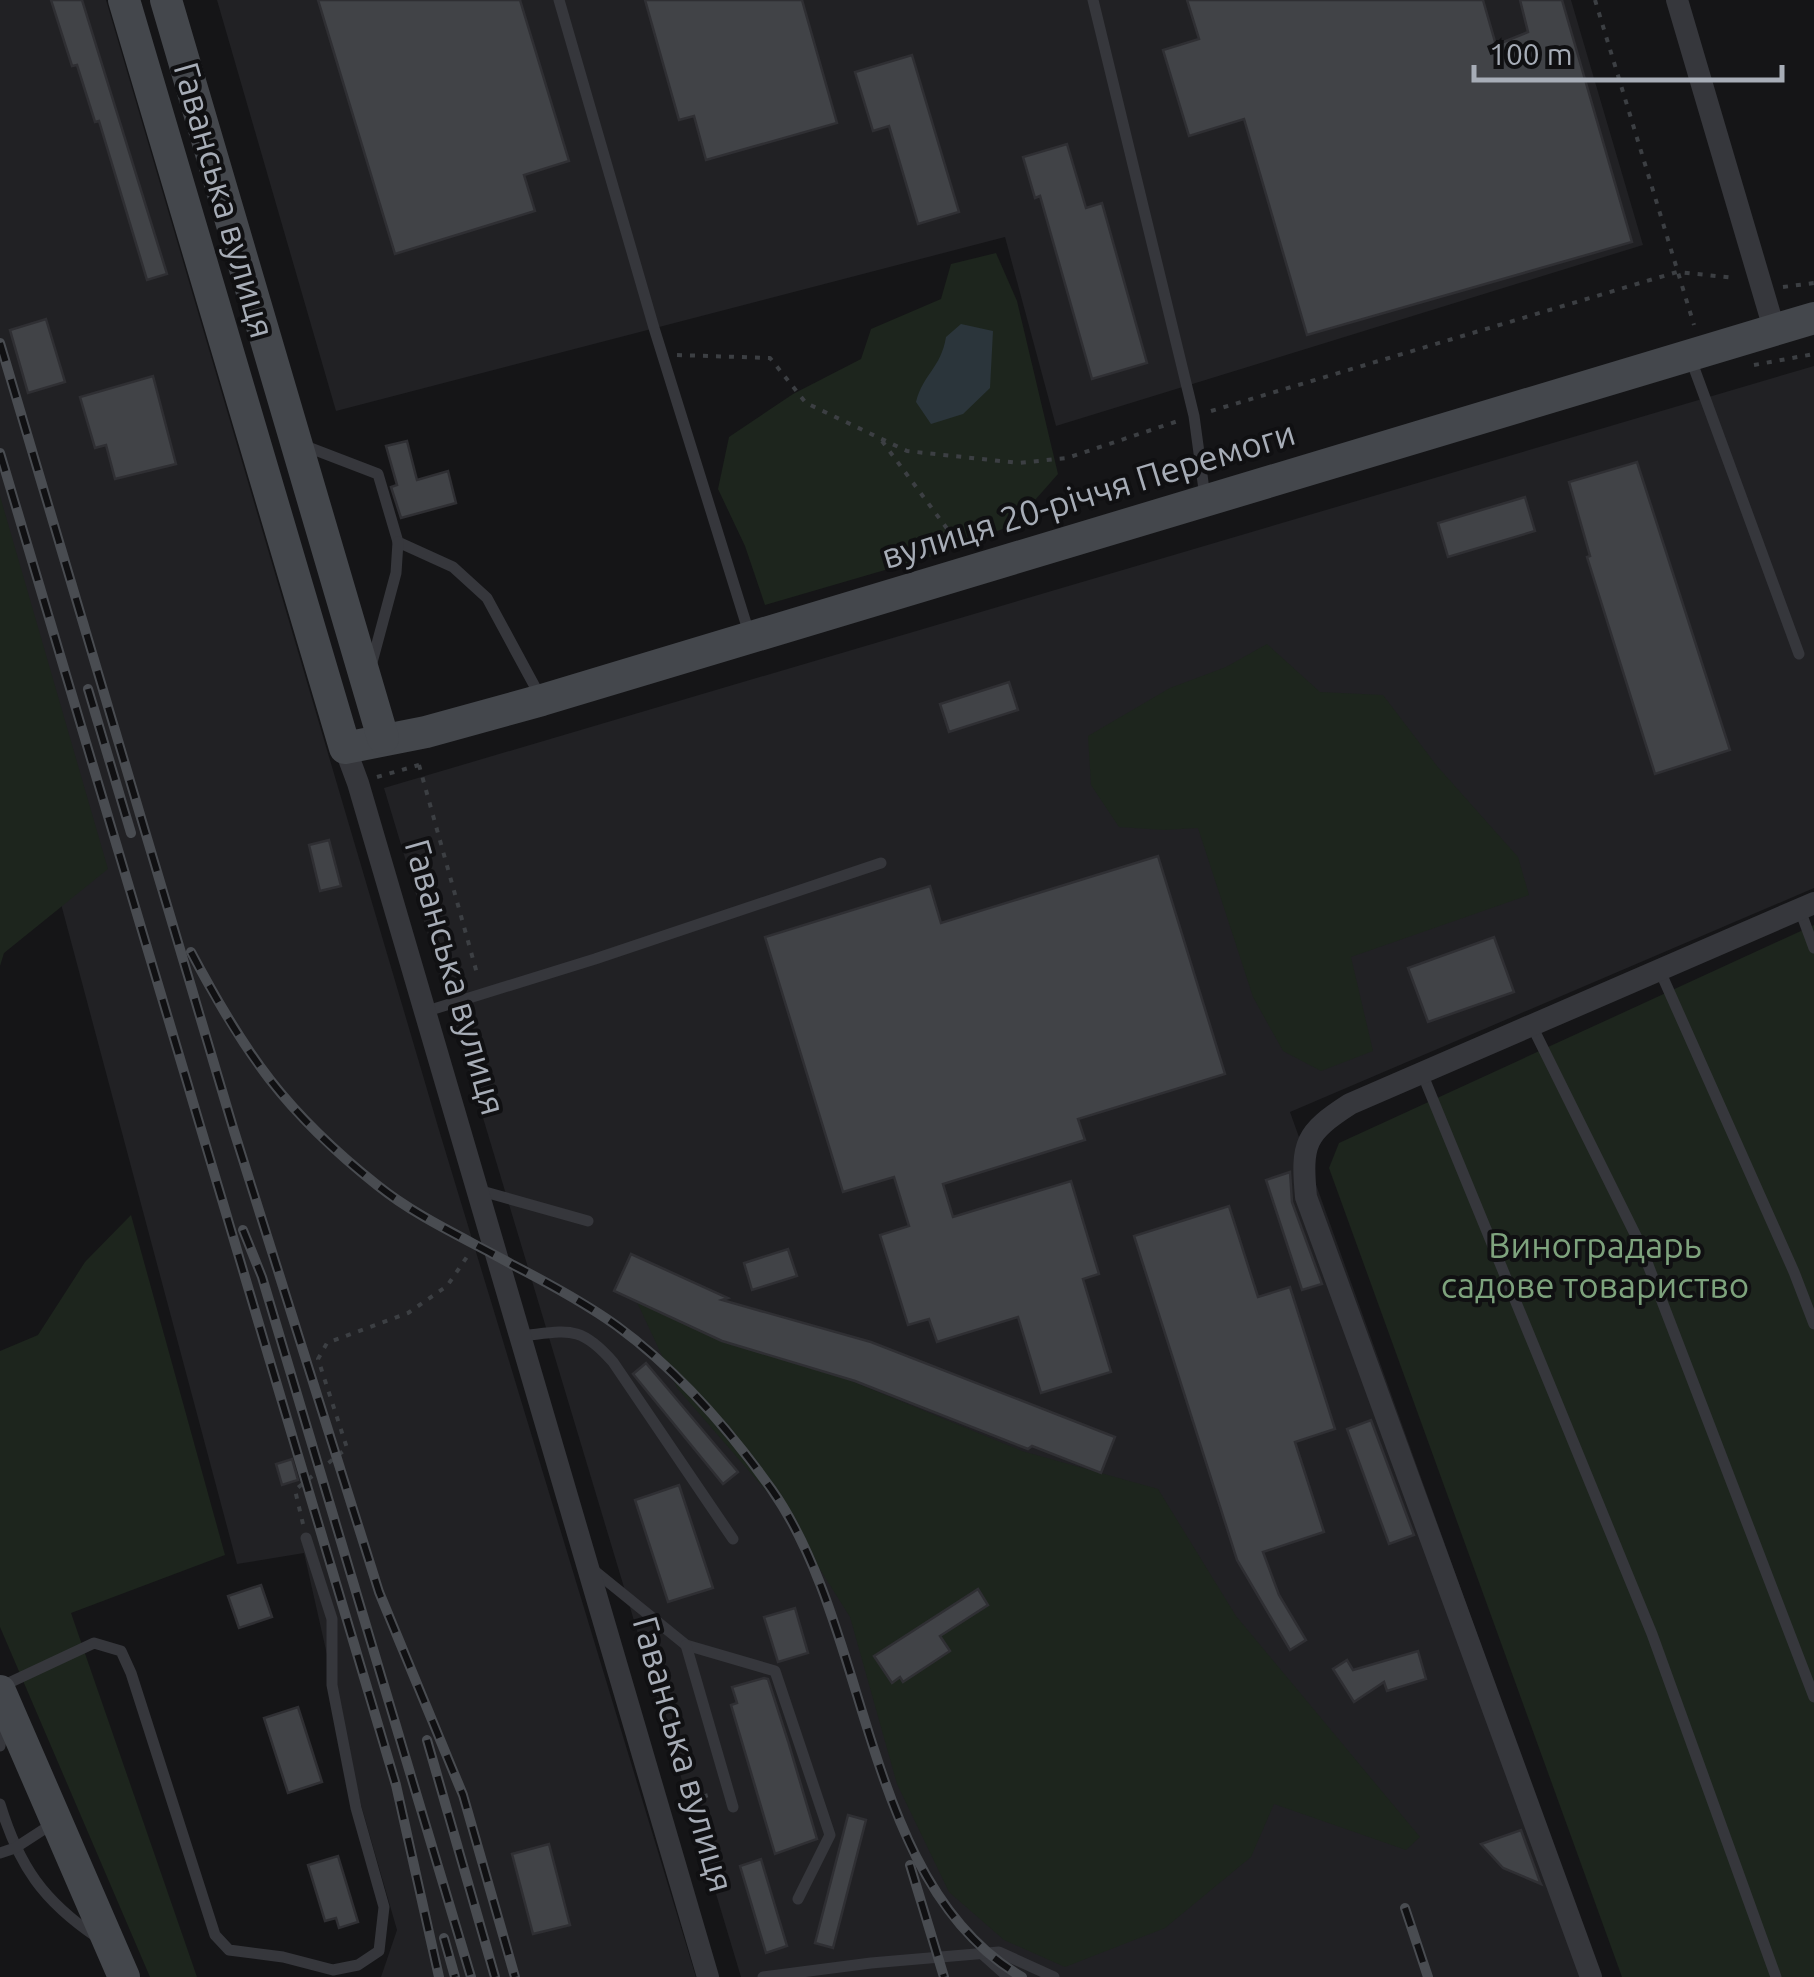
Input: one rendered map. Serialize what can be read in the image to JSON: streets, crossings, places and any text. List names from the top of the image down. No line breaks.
{"streets":{"street":["Гаванська вулиця","вулиця 20-річчя Перемоги"]},"crossings":[["Гаванська вулиця","вулиця 20-річчя Перемоги"]],"parks":["Виноградарь садове товариство"],"scale_bar":"100 m"}
